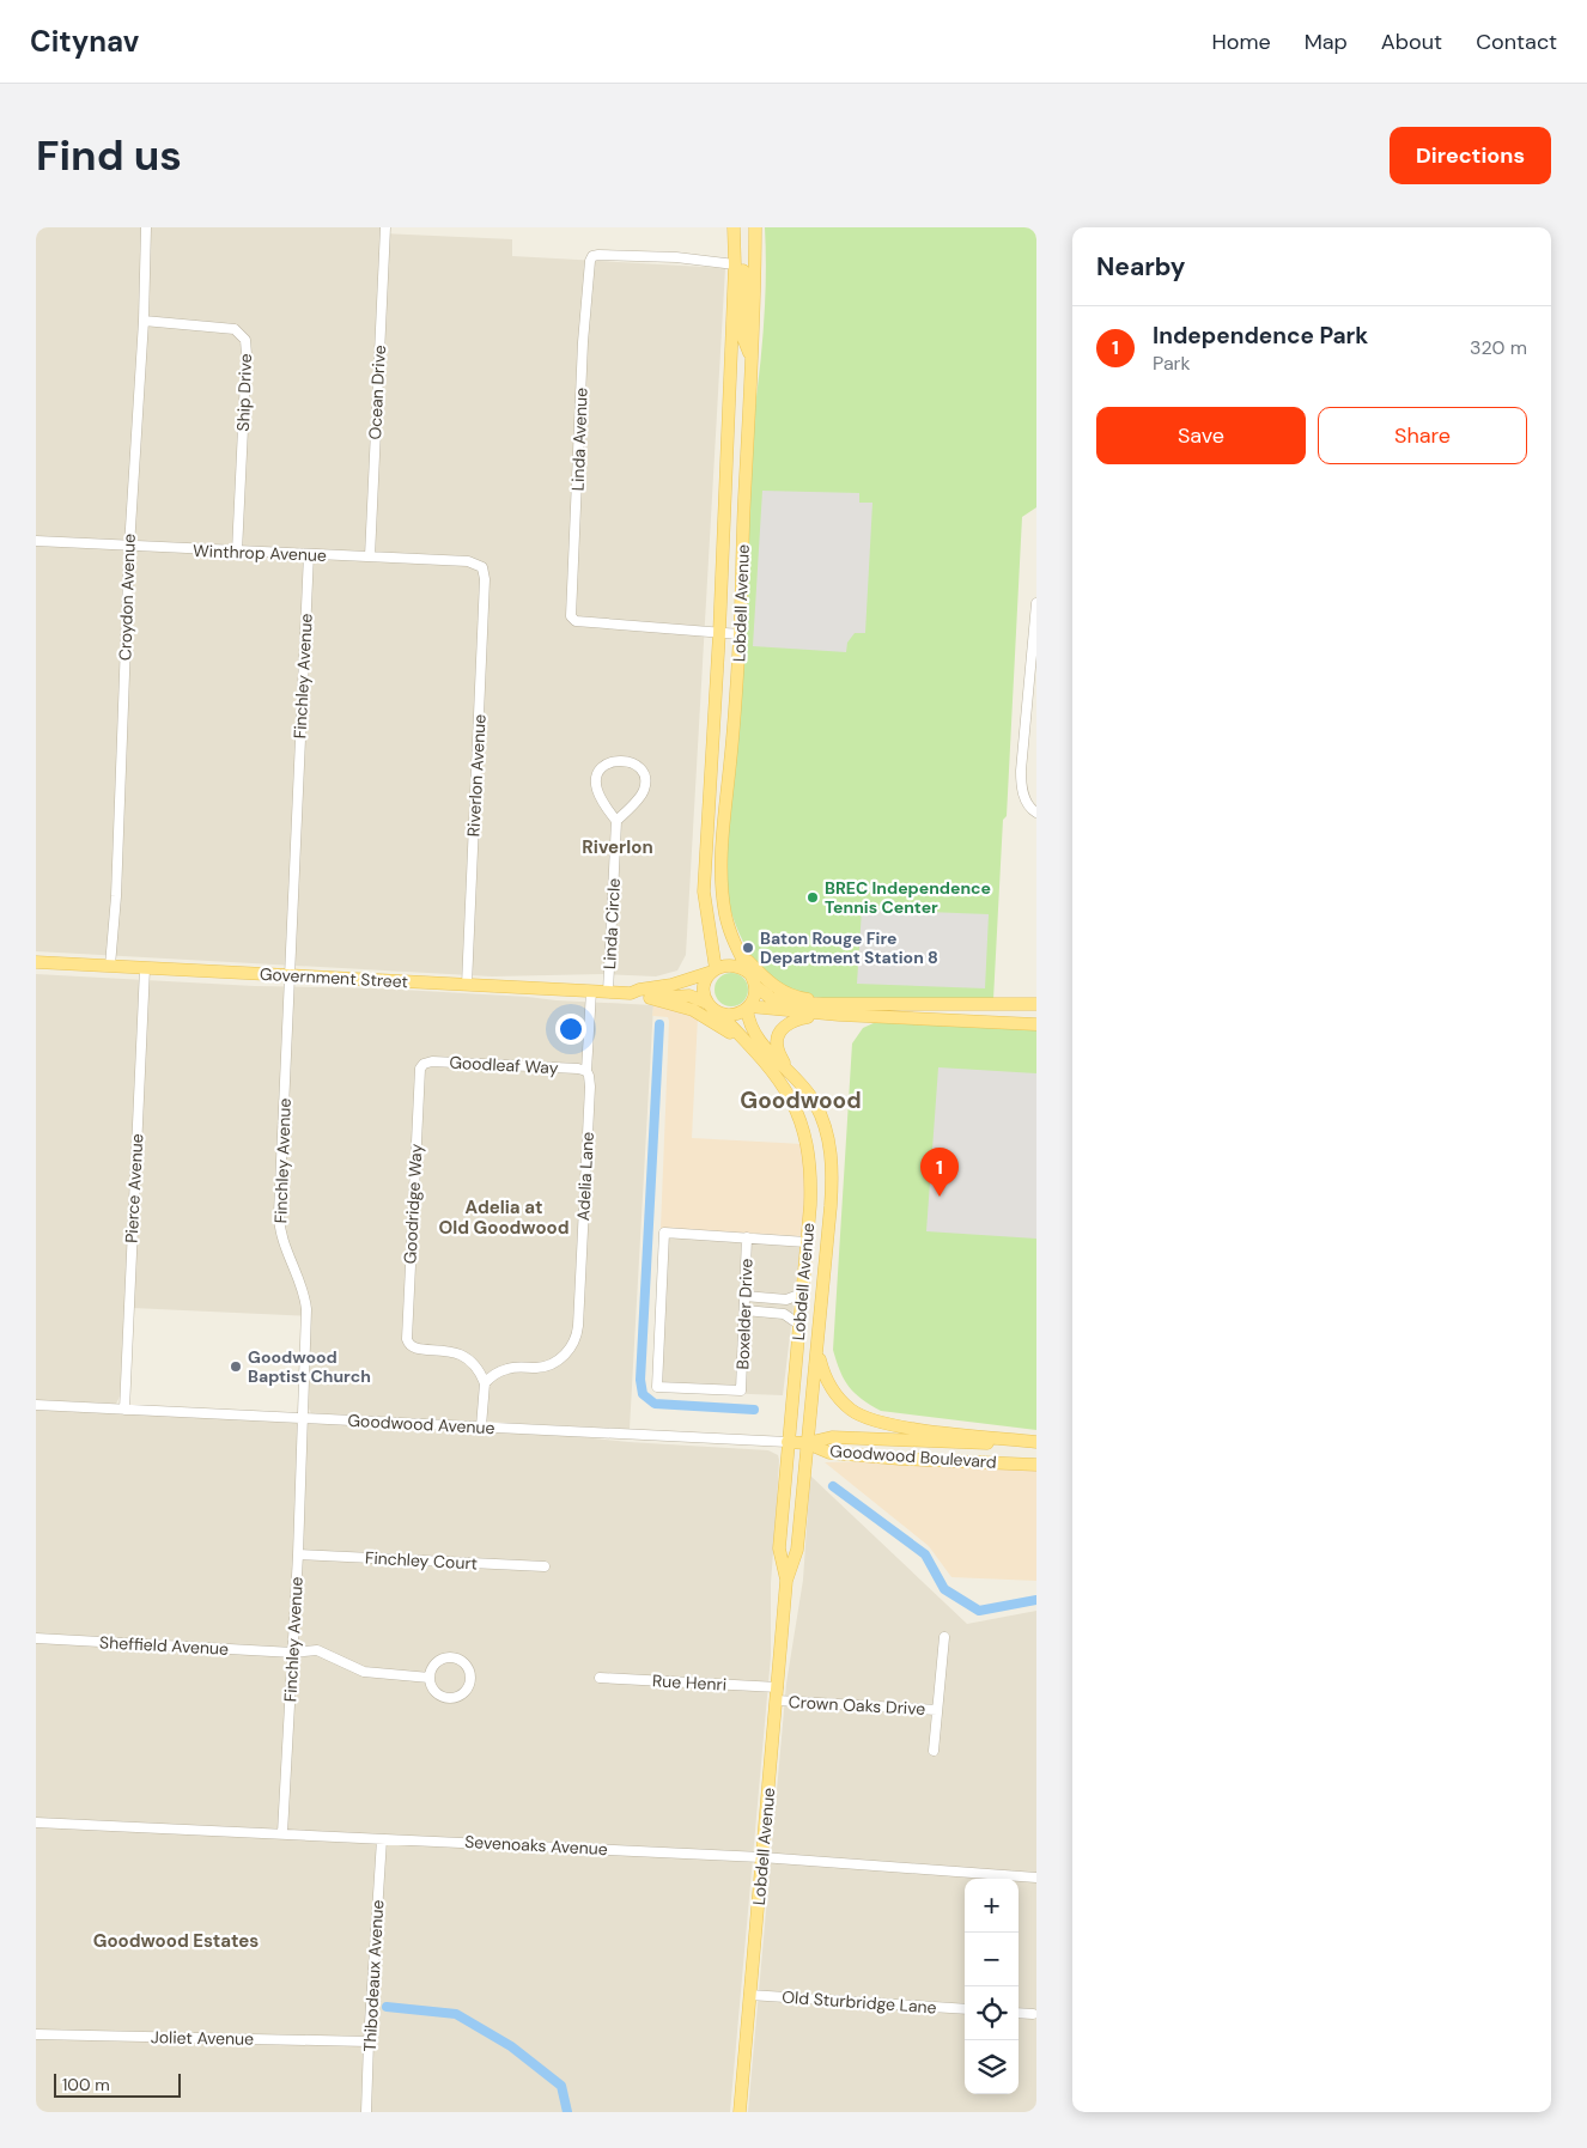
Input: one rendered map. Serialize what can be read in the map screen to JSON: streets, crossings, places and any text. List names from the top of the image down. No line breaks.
{"streets":{"main road":["Lobdell Avenue","Government Street","Goodwood Avenue","Goodwood Boulevard"],"street":["Ship Drive","Ocean Drive","Linda Avenue","Winthrop Avenue","Croydon Avenue","Finchley Avenue","Riverlon Avenue","Linda Circle","Goodleaf Way","Adelia Lane","Pierce Avenue","Goodridge Way","Boxelder Drive","Finchley Court","Sheffield Avenue","Rue Henri","Crown Oaks Drive","Sevenoaks Avenue","Thibodeaux Avenue","Old Sturbridge Lane","Joliet Avenue"]},"crossings":[["Ship Drive","Winthrop Avenue"],["Ship Drive","Croydon Avenue"],["Ocean Drive","Winthrop Avenue"],["Linda Avenue","Lobdell Avenue"],["Winthrop Avenue","Croydon Avenue"],["Winthrop Avenue","Finchley Avenue"],["Winthrop Avenue","Riverlon Avenue"],["Croydon Avenue","Government Street"],["Lobdell Avenue","Government Street"],["Lobdell Avenue","Goodwood Avenue"],["Lobdell Avenue","Goodwood Boulevard"],["Lobdell Avenue","Rue Henri"],["Lobdell Avenue","Crown Oaks Drive"],["Lobdell Avenue","Sevenoaks Avenue"],["Lobdell Avenue","Old Sturbridge Lane"],["Finchley Avenue","Government Street"],["Finchley Avenue","Goodwood Avenue"],["Finchley Avenue","Finchley Court"],["Finchley Avenue","Sheffield Avenue"],["Finchley Avenue","Sevenoaks Avenue"],["Riverlon Avenue","Government Street"],["Linda Circle","Government Street"],["Government Street","Adelia Lane"],["Government Street","Pierce Avenue"],["Goodleaf Way","Adelia Lane"],["Goodleaf Way","Goodridge Way"],["Adelia Lane","Goodridge Way"],["Pierce Avenue","Goodwood Avenue"],["Goodwood Avenue","Goodwood Boulevard"],["Sevenoaks Avenue","Thibodeaux Avenue"],["Thibodeaux Avenue","Joliet Avenue"]],"districts":["Riverlon","Goodwood","Adelia at Old Goodwood","Goodwood Estates"],"places":["BREC Independence Tennis Center","Baton Rouge Fire Department Station 8","Goodwood Baptist Church"],"scale_bar":"100 m","page":{"header":"Citynav","nav":["Home","Map","About","Contact"],"buttons":["Directions",["Save","Share"]],"title":"Find us","heading":"Nearby","list":[{"mark":"1","name":"Independence Park","note":"Park","value":"320 m"}],"pins":"1","map_buttons":["+","−"],"scale":"100 m"}}
